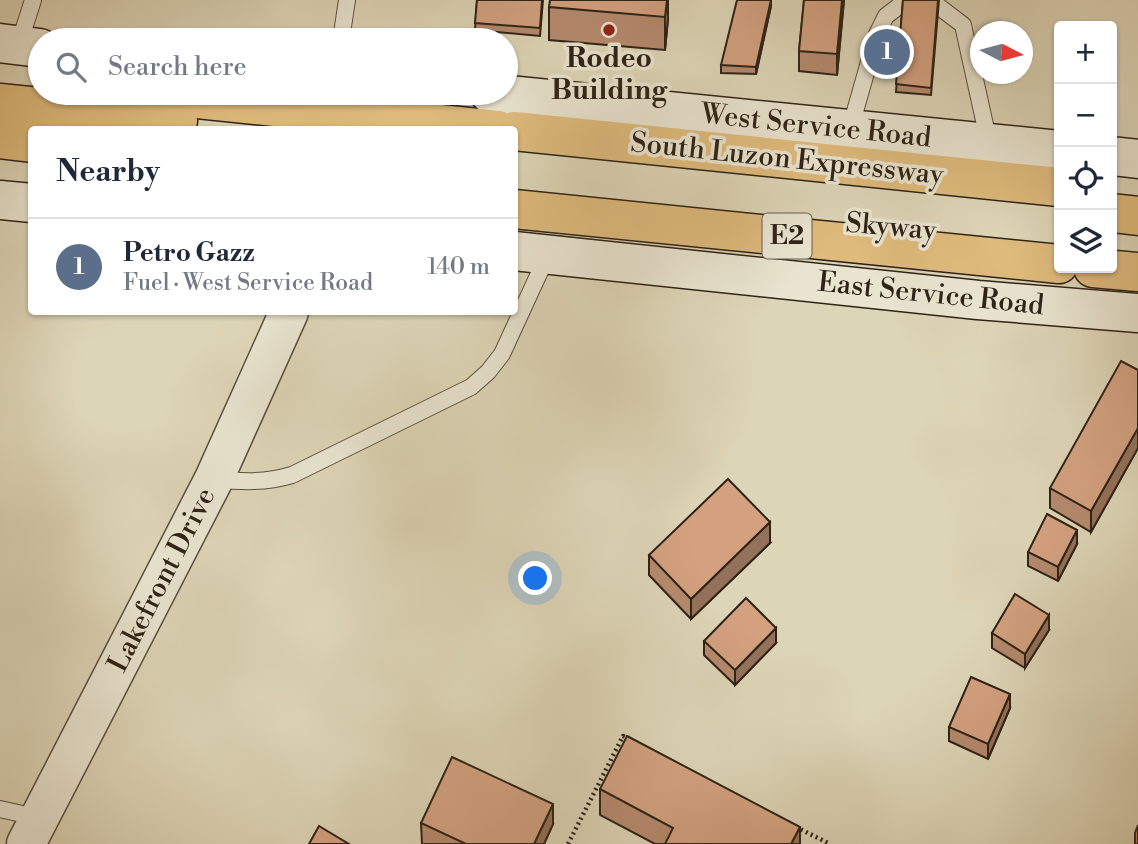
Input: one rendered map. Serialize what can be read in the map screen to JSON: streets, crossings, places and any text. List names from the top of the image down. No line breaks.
{"streets":{"highway":["South Luzon Expressway","Skyway","E2"],"main road":["West Service Road","East Service Road","Lakefront Drive"]},"places":["Rodeo Building"],"north":"right","page":{"map_buttons":["+","−"],"pins":"1","search":"Search here","heading":"Nearby","list":[{"mark":"1","name":"Petro Gazz","note":"Fuel · West Service Road","value":"140 m"}]}}
